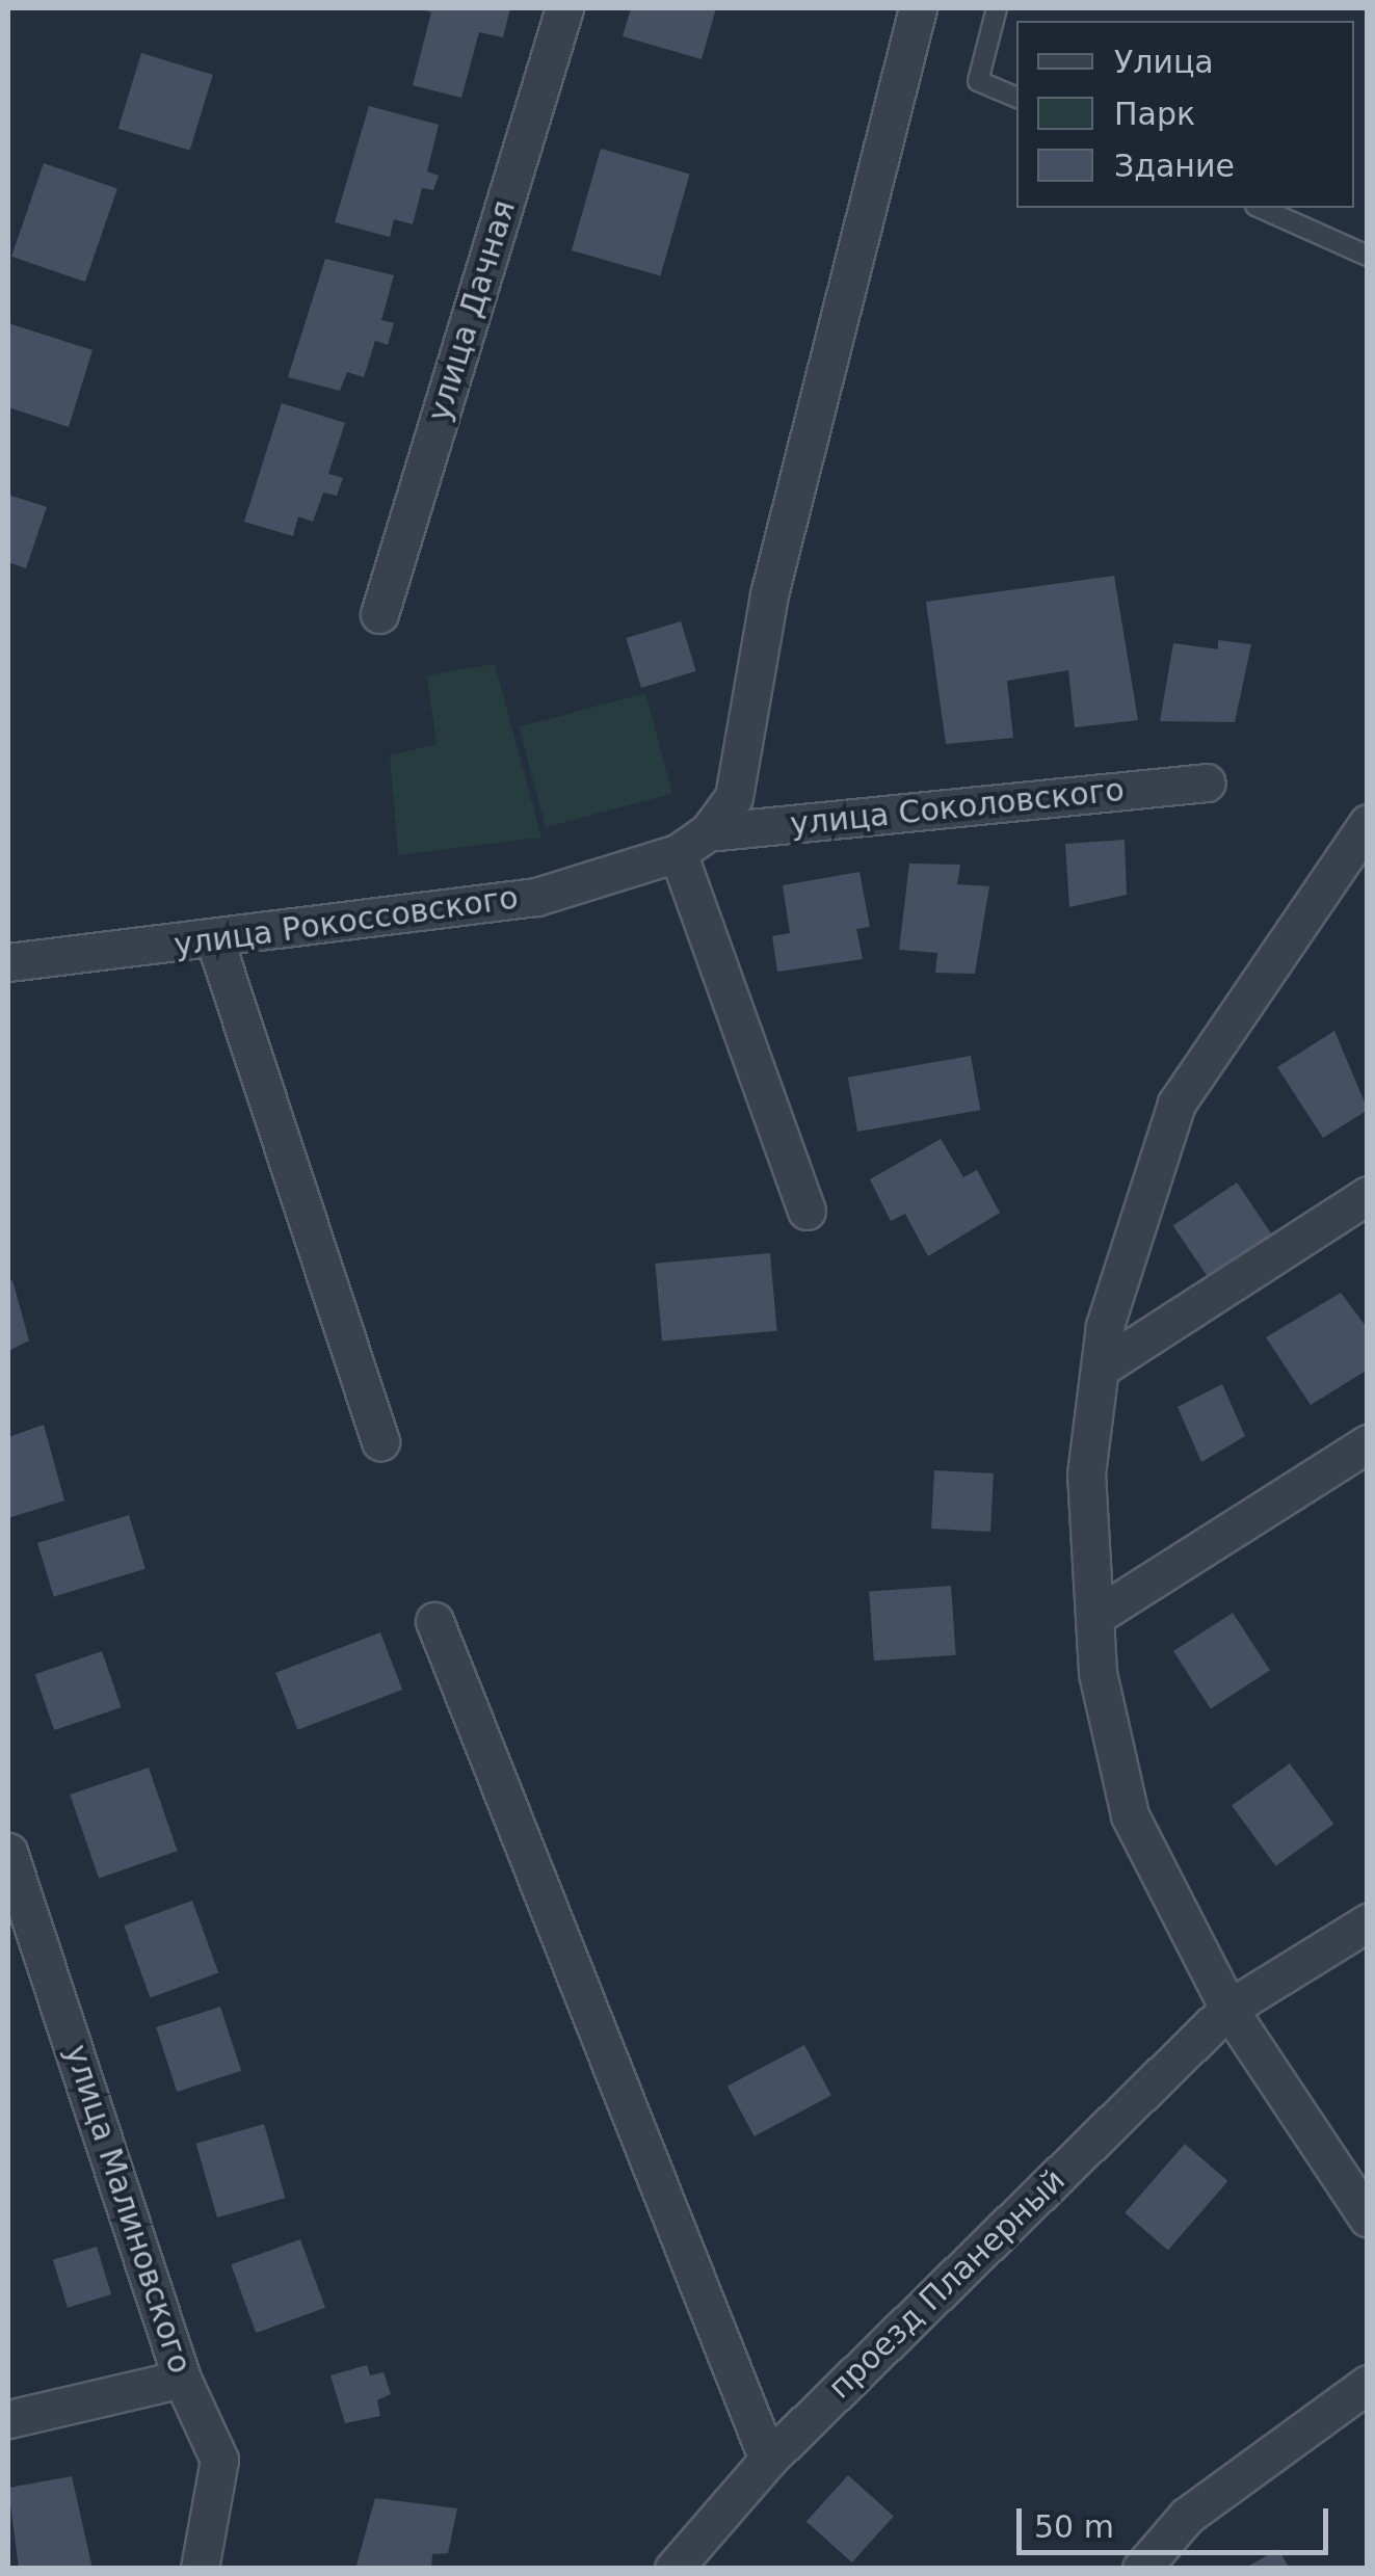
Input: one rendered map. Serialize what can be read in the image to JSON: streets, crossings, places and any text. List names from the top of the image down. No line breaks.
{"streets":{"street":["улица Дачная","улица Соколовского","улица Рокоссовского","улица Малиновского","проезд Планерный"]},"crossings":[["улица Соколовского","улица Рокоссовского"]],"legend":["Улица","Парк","Здание"],"scale_bar":"50 m"}
